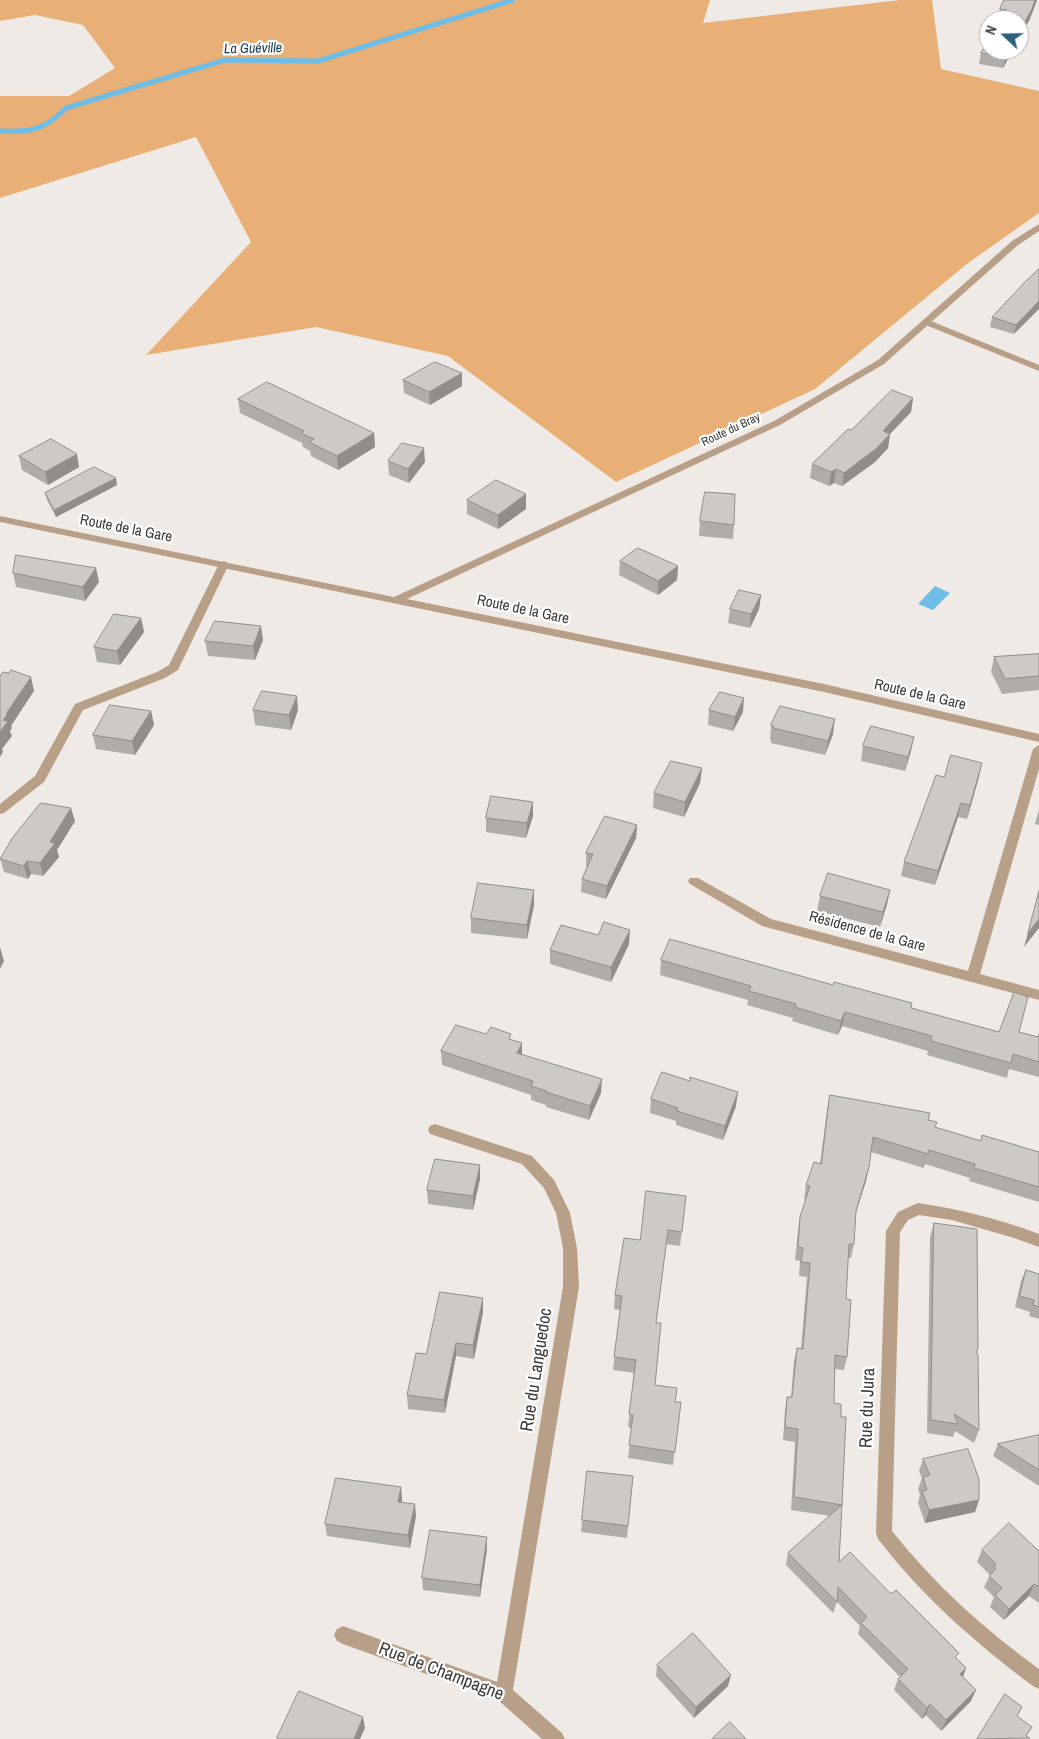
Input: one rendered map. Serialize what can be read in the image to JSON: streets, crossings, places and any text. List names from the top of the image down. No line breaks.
{"streets":{"street":["Route du Bray","Route de la Gare","Résidence de la Gare","Rue du Languedoc","Rue du Jura","Rue de Champagne"]},"crossings":[["Route du Bray","Route de la Gare"],["Rue du Languedoc","Rue de Champagne"]],"water":["La Guéville"],"north":"left"}
